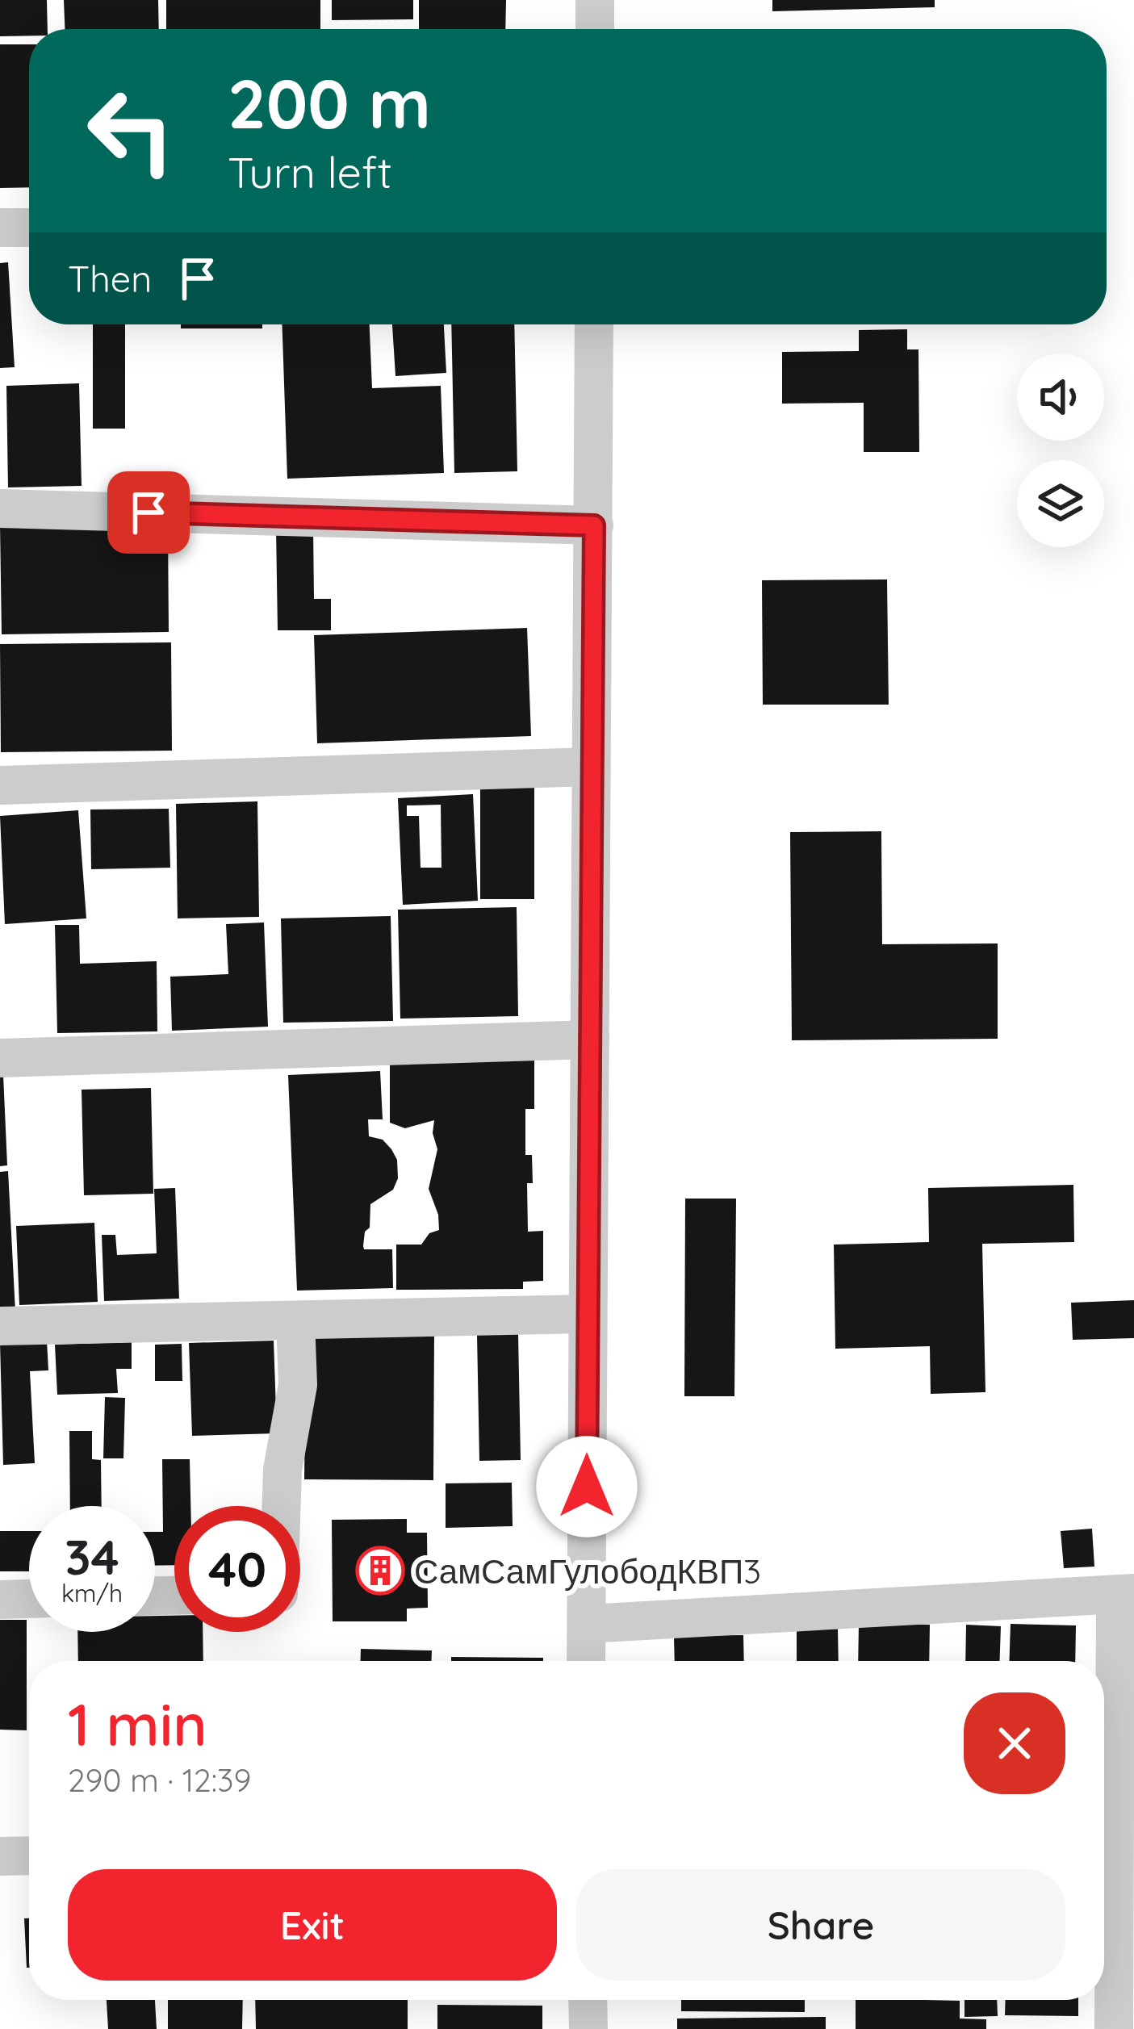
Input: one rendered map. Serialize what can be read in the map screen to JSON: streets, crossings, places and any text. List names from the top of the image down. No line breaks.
{"places":{"building":["СамСамГулободКВП3"]},"page":{"turn":["200 m","Turn left"],"then":"Then","speed":"34 km/h","limit":"40","heading":["1 min","290 m · 12:39"],"buttons":["Exit","Share"]}}
